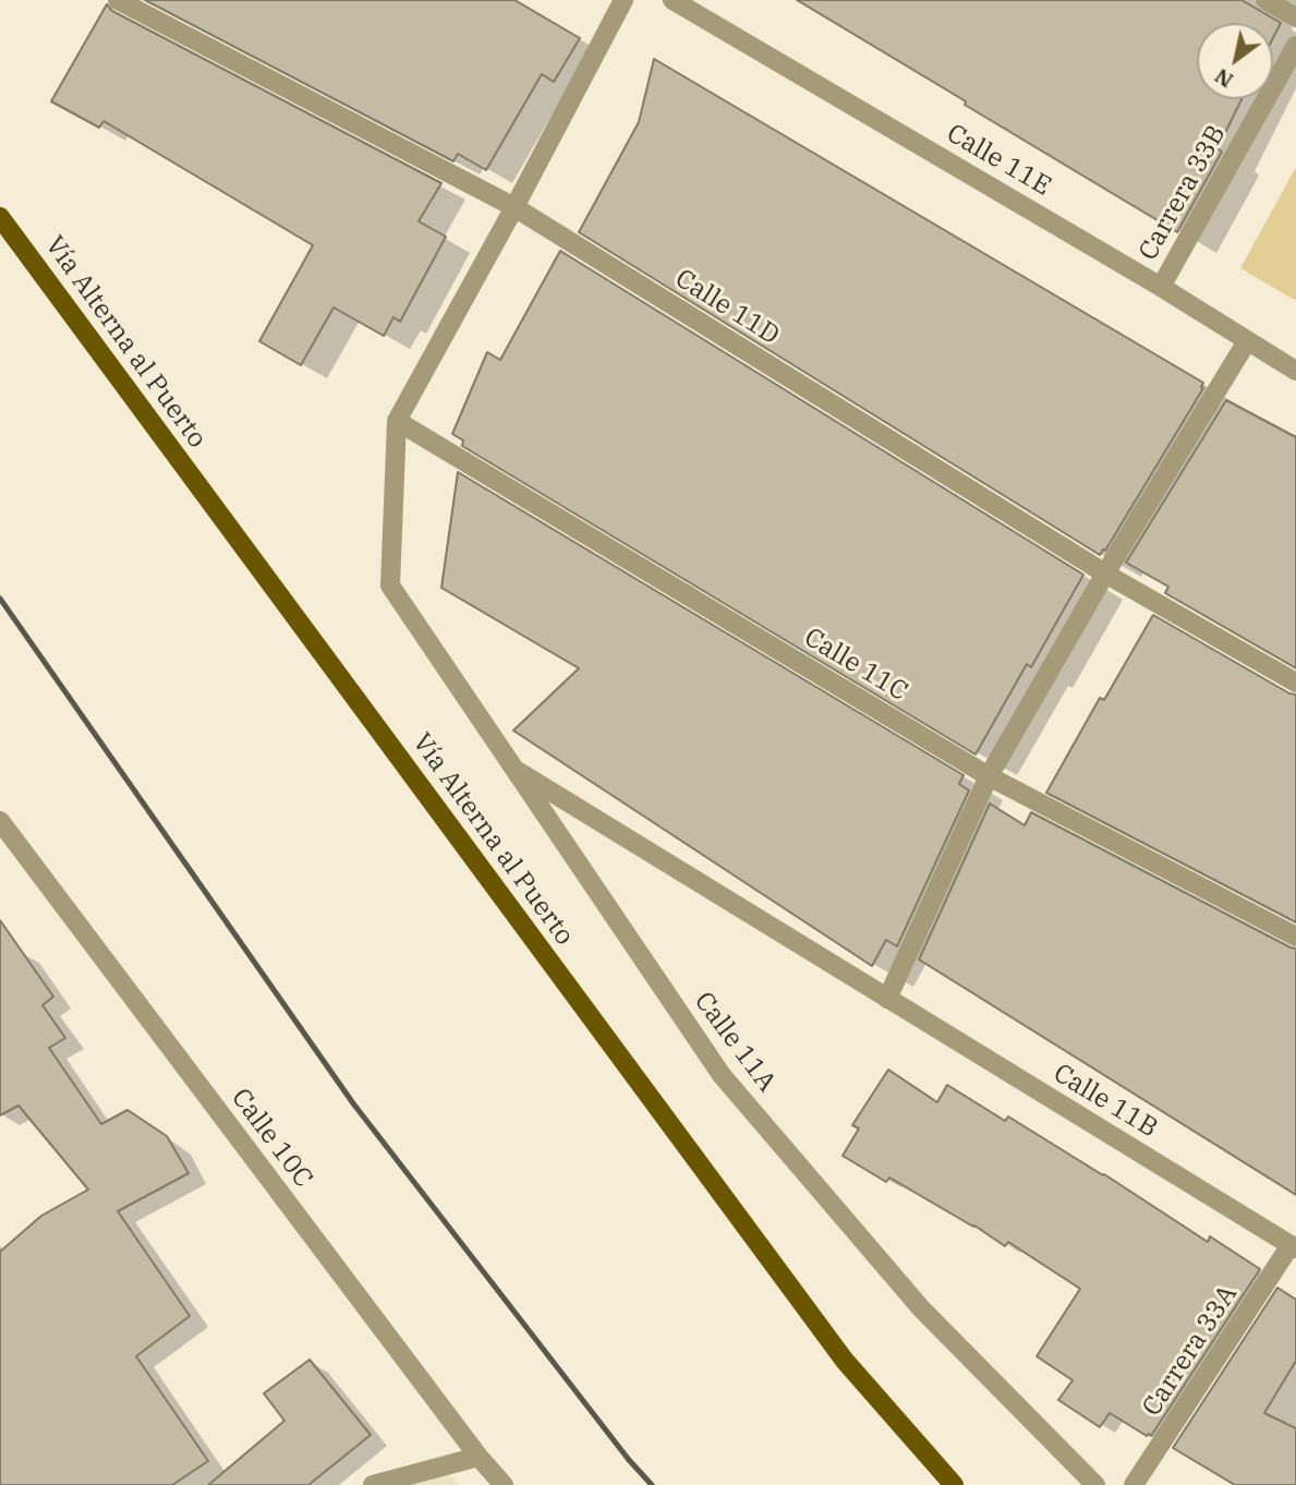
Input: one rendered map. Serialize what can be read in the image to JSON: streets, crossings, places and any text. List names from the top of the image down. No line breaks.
{"streets":{"main road":["Vía Alterna al Puerto"],"street":["Calle 11E","Carrera 33B","Calle 11D","Calle 11C","Calle 11A","Calle 11B","Calle 10C","Carrera 33A"]},"crossings":[["Calle 11E","Carrera 33B"],["Calle 11C","Calle 11A"],["Calle 11A","Calle 11B"],["Calle 11B","Carrera 33A"]],"north":"bottom left"}
